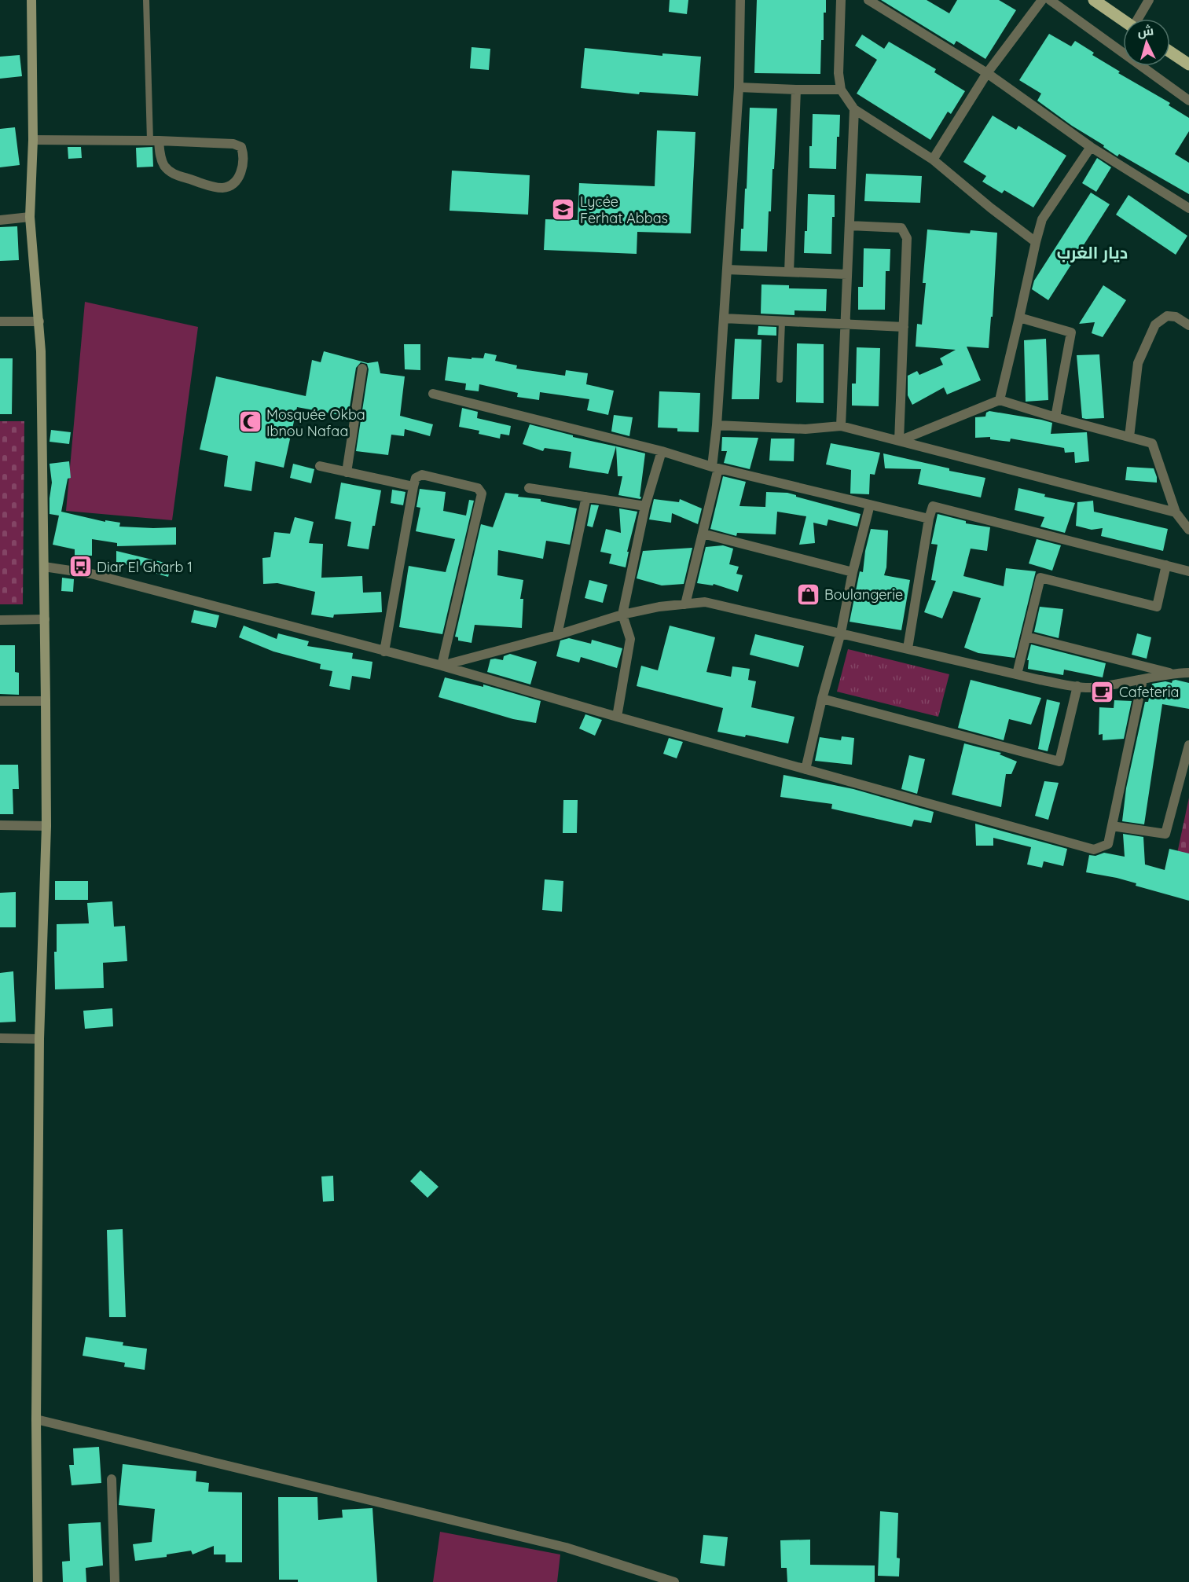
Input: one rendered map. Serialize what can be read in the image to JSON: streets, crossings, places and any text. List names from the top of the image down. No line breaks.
{"districts":["ديار الغرب"],"places":{"school or university":["Lycée Ferhat Abbas"],"mosque":["Mosquée Okba Ibnou Nafaa"],"bus stop":["Diar El Gharb 1"],"shop":["Boulangerie"],"cafe":["Cafeteria"]},"north":"top"}
